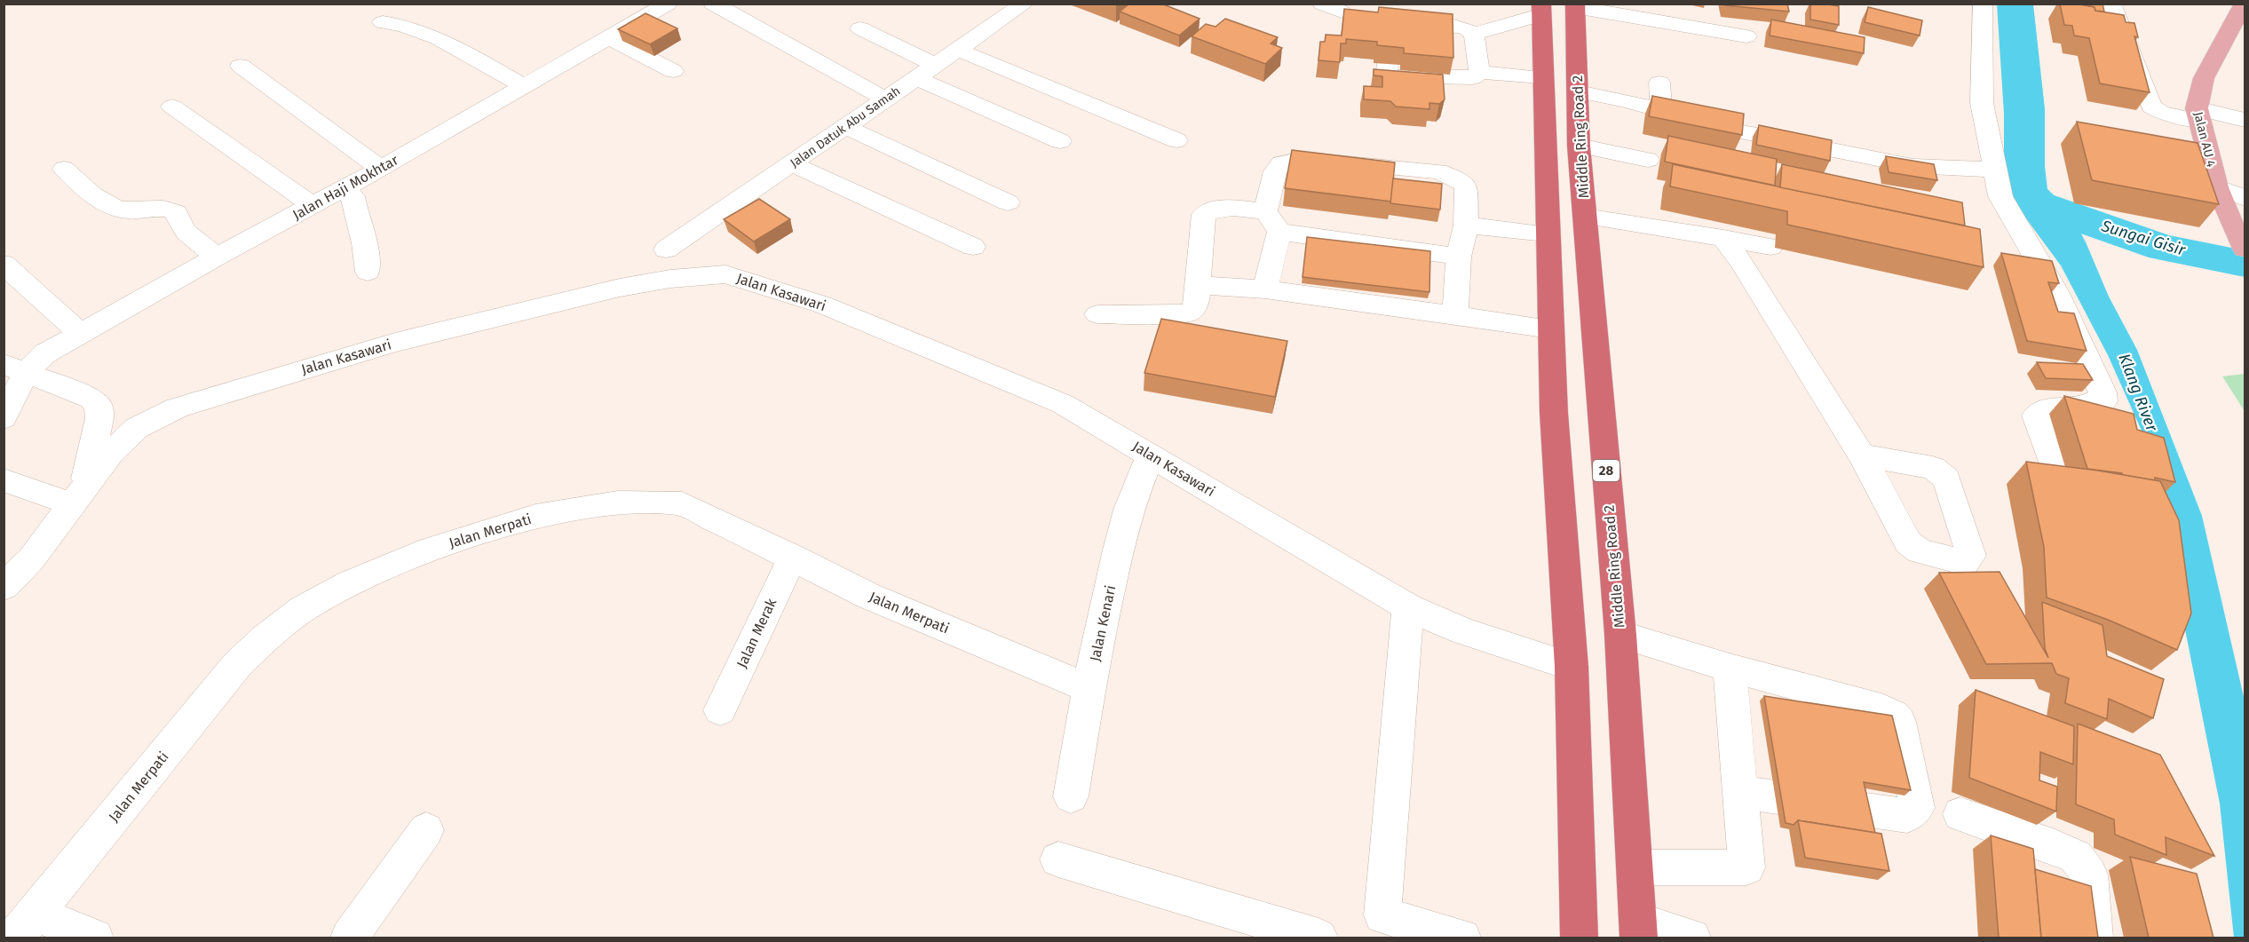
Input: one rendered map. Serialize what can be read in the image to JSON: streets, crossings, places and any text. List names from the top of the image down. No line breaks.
{"streets":{"highway":["Middle Ring Road 2","28"],"main road":["Jalan AU 4"],"street":["Jalan Datuk Abu Samah","Jalan Haji Mokhtar","Jalan Kasawari","Jalan Merpati","Jalan Kenari","Jalan Merak"]},"crossings":[["Jalan Kasawari","Jalan Kenari"],["Jalan Merpati","Jalan Kenari"],["Jalan Merpati","Jalan Merak"]],"water":["Sungai Gisir","Klang River"]}
